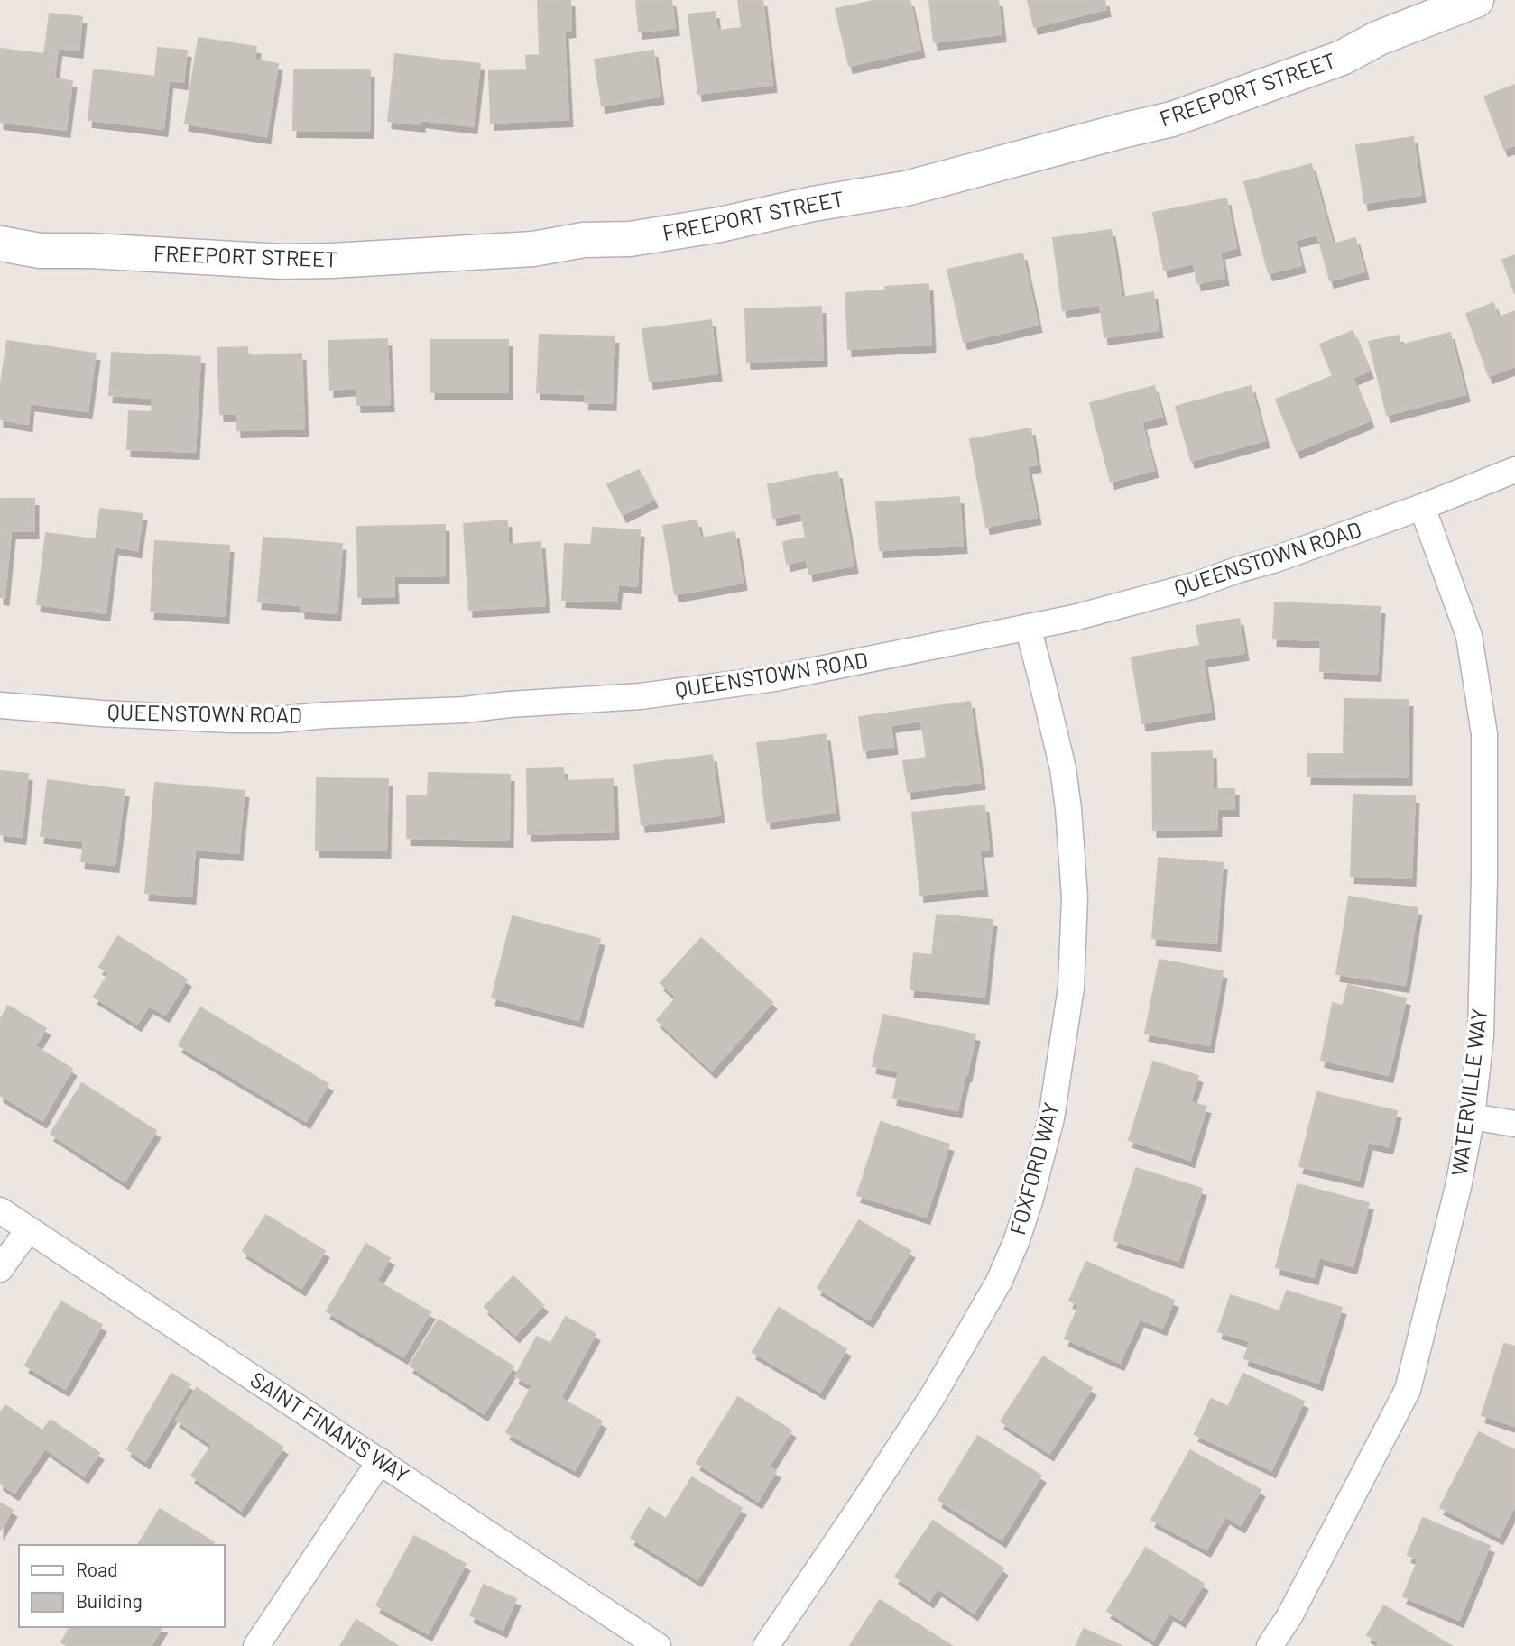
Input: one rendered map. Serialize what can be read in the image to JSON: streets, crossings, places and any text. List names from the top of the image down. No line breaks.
{"streets":{"main road":["FREEPORT STREET"],"street":["QUEENSTOWN ROAD","WATERVILLE WAY","FOXFORD WAY","SAINT FINAN'S WAY"]},"crossings":[["QUEENSTOWN ROAD","WATERVILLE WAY"],["QUEENSTOWN ROAD","FOXFORD WAY"]],"legend":["Road","Building"]}
